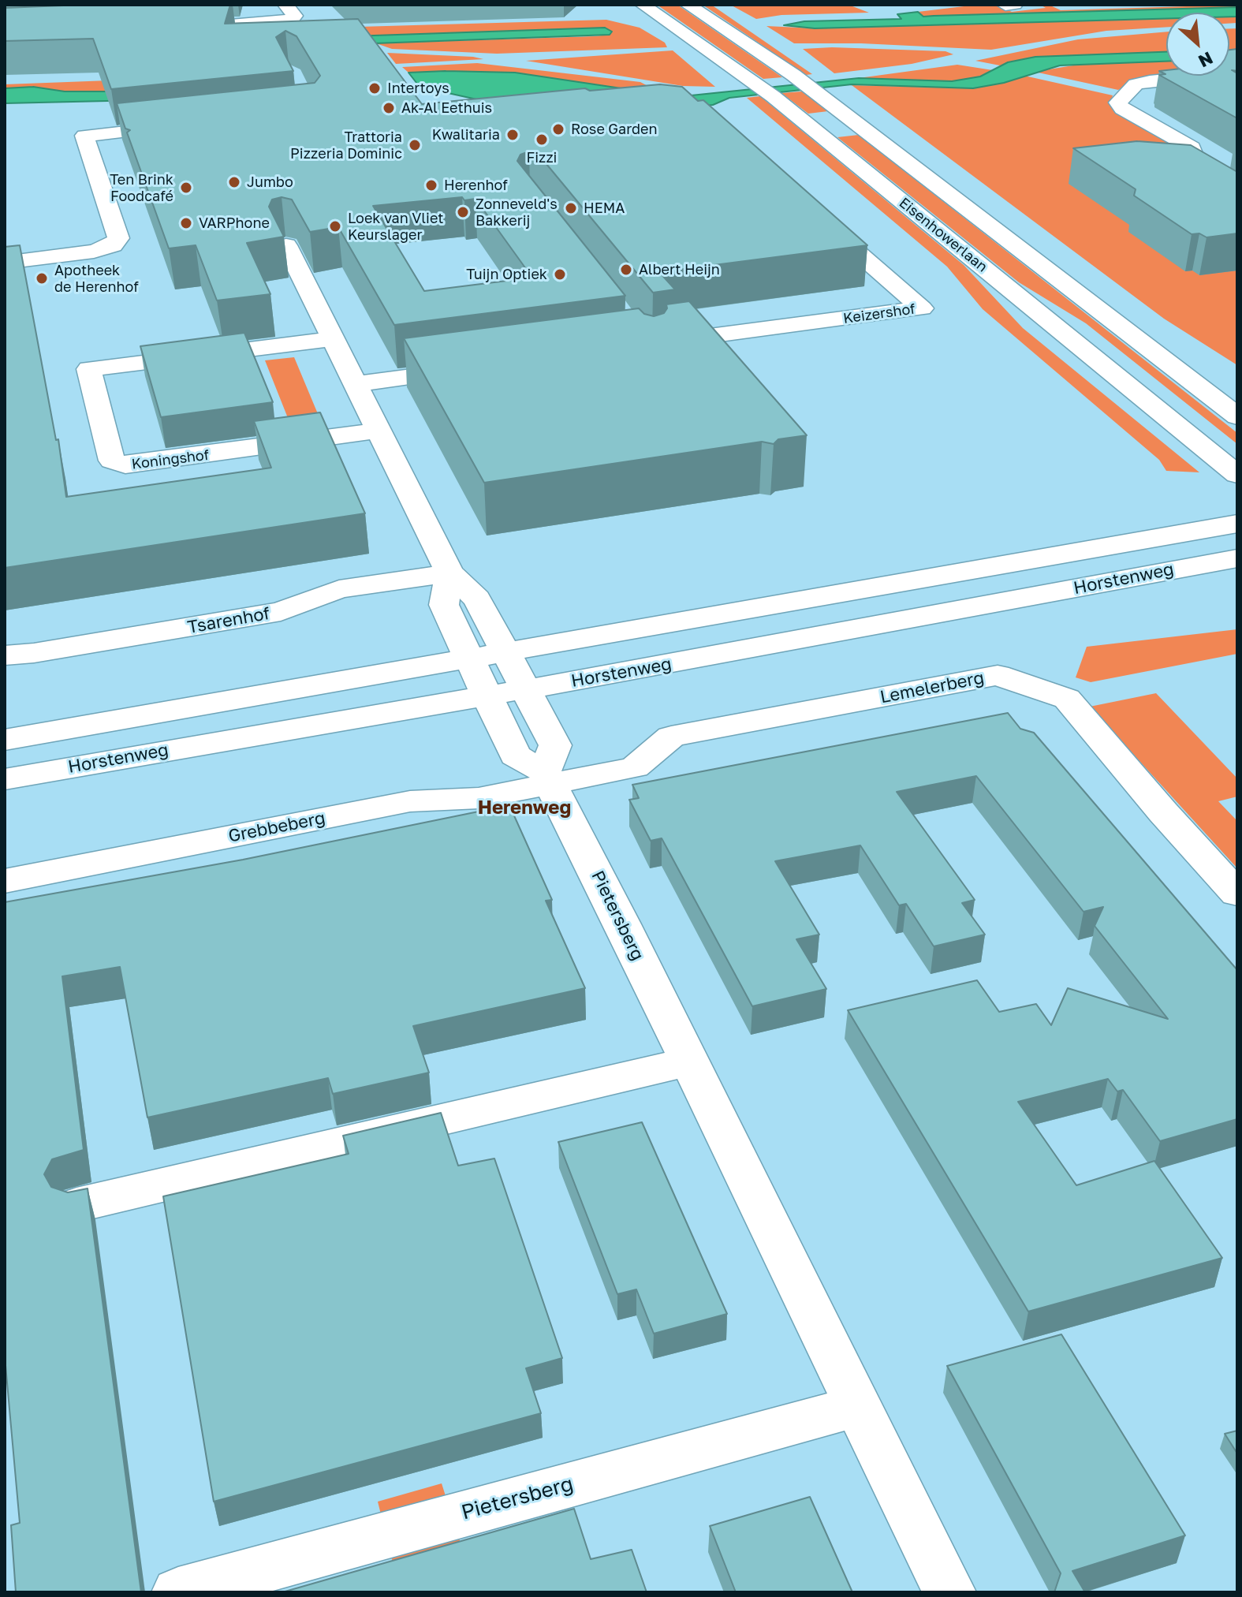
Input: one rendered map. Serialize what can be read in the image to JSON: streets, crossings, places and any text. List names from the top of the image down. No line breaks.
{"streets":{"street":["Eisenhowerlaan","Keizershof","Koningshof","Horstenweg","Tsarenhof","Lemelerberg","Grebbeberg","Pietersberg"]},"crossings":[["Lemelerberg","Grebbeberg"],["Lemelerberg","Pietersberg"],["Grebbeberg","Pietersberg"]],"districts":["Herenweg"],"places":["Intertoys","Ak-Al Eethuis","Rose Garden","Kwalitaria","Fizzi","Trattoria Pizzeria Dominic","Jumbo","Herenhof","Ten Brink Foodcafé","HEMA","Zonneveld's Bakkerij","VARPhone","Loek van Vliet Keurslager","Albert Heijn","Tuijn Optiek","Apotheek de Herenhof"],"north":"bottom right"}
